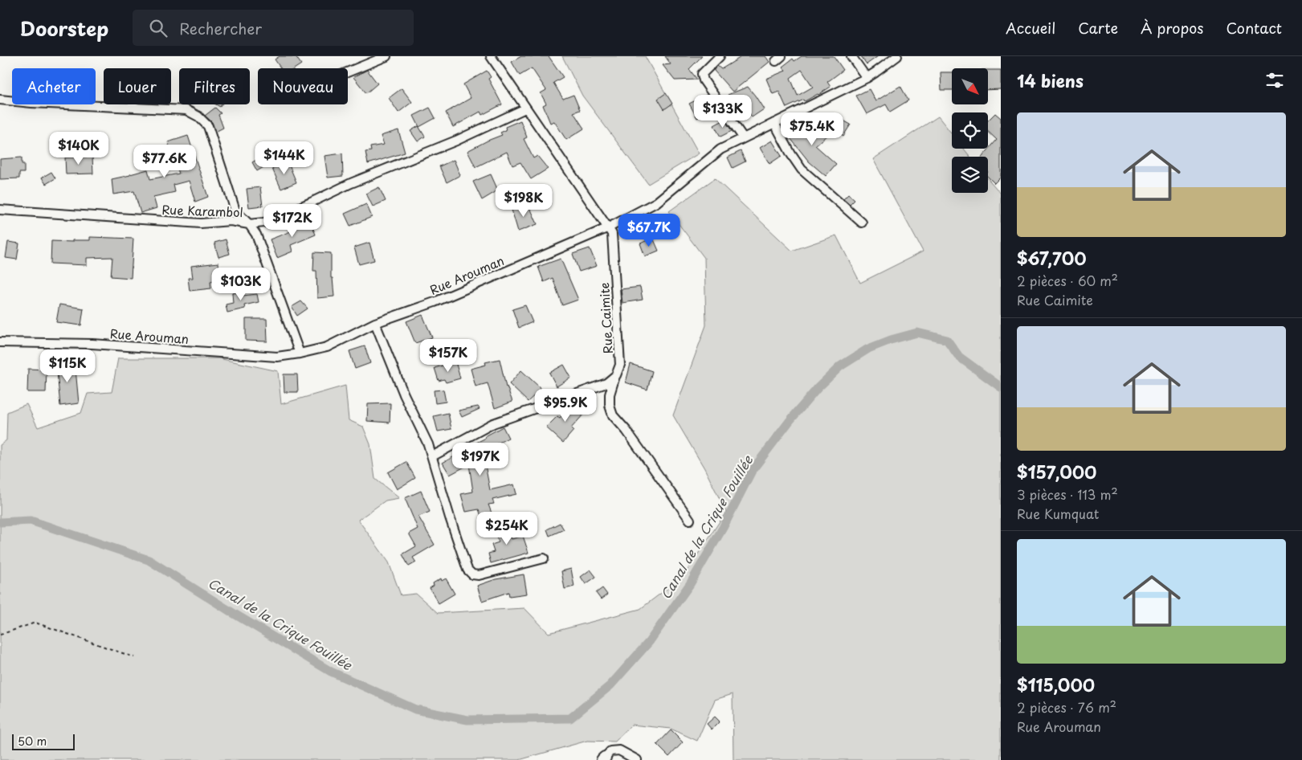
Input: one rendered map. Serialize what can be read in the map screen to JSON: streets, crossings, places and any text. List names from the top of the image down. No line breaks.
{"streets":{"street":["Rue Karambol","Rue Arouman","Rue Caimite"]},"crossings":[["Rue Arouman","Rue Caimite"]],"water":["Canal de la Crique Fouillée"],"scale_bar":"50 m","north":"bottom right","page":{"header":"Doorstep","search":"Rechercher","nav":["Accueil","Carte","À propos","Contact"],"heading":"14 biens","chip":["Acheter","Louer","Filtres","Nouveau"],"price":["$133K","$75.4K","$140K","$144K","$77.6K","$198K","$172K","$67.7K","$103K","$157K","$115K","$95.9K","$197K","$254K"],"list":[{"name":"$67,700","note":"2 pièces · 60 m² · Rue Caimite"},{"name":"$157,000","note":"3 pièces · 113 m² · Rue Kumquat"},{"name":"$115,000","note":"2 pièces · 76 m² · Rue Arouman"}],"scale":"50 m"}}
